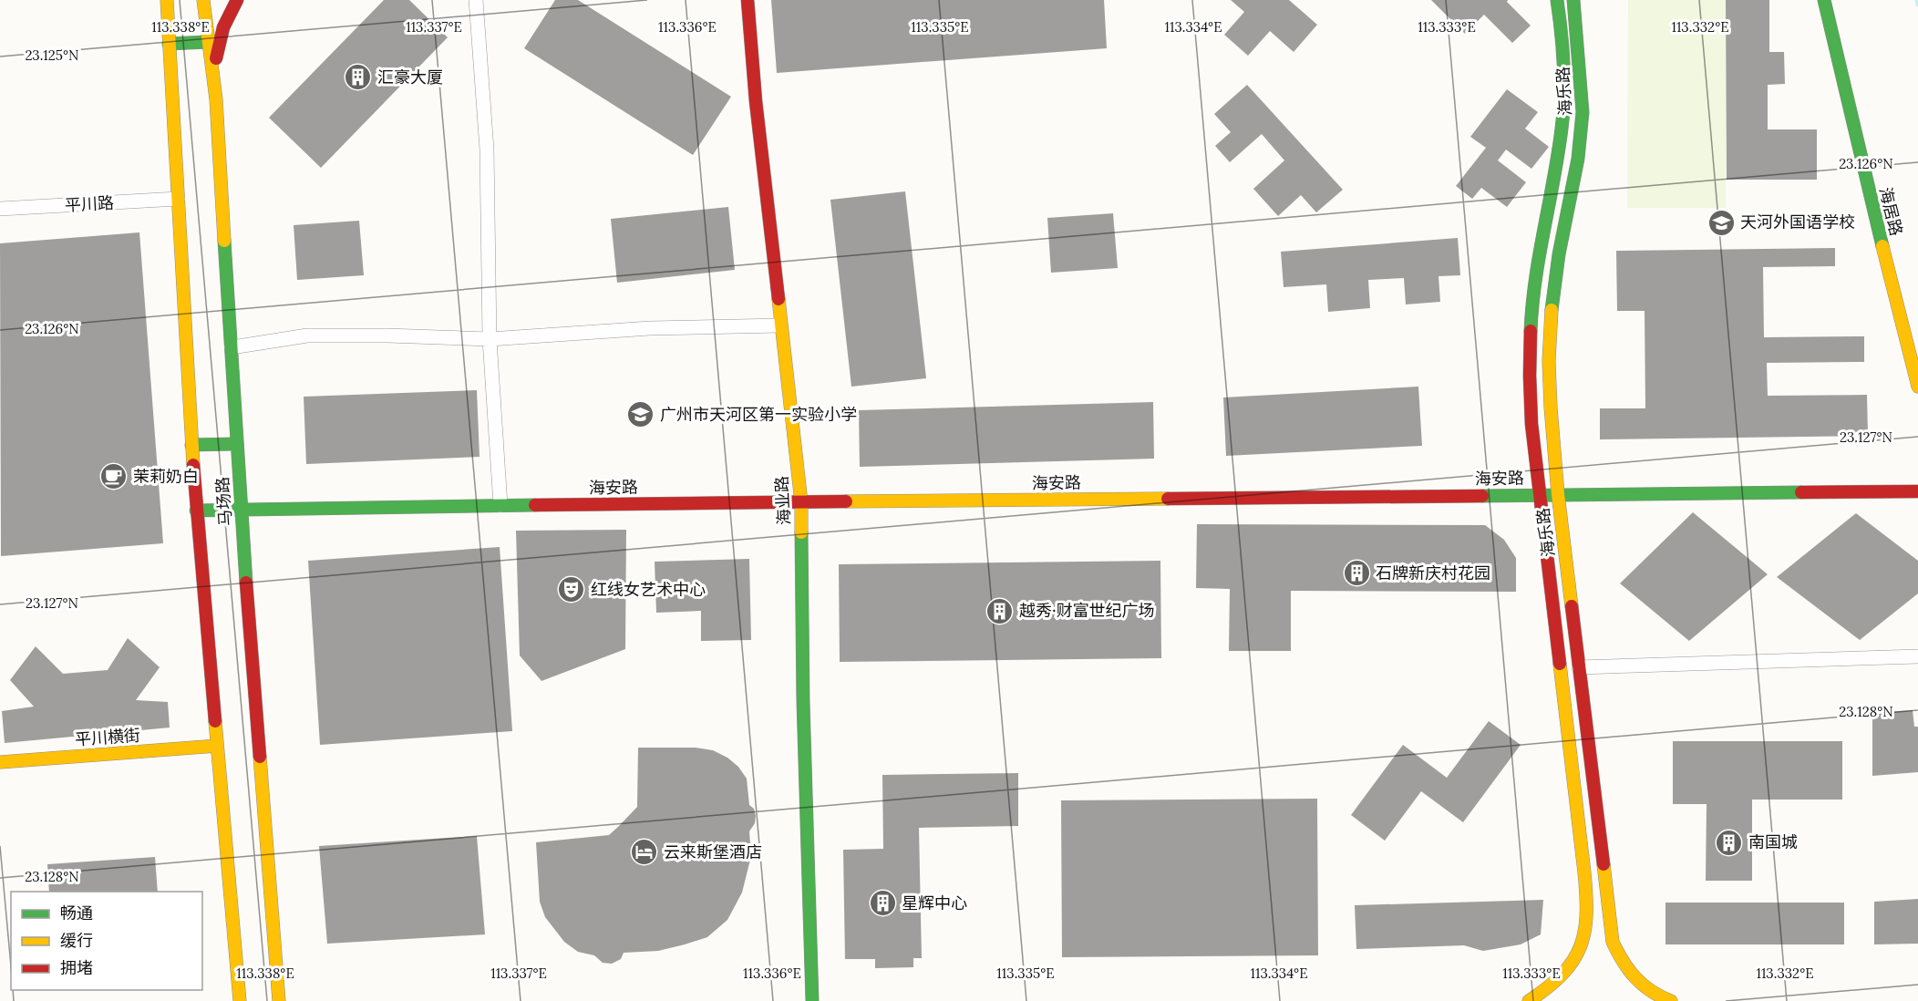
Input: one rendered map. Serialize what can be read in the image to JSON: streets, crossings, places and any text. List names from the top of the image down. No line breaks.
{"streets":{"street":["海乐路","平川路","海居路","海安路","海业路","马场路","平川横街"]},"crossings":[["海乐路","海安路"],["平川路","马场路"],["海安路","海业路"],["海安路","马场路"],["马场路","平川横街"]],"places":{"building":["汇豪大厦","石牌新庆村花园","越秀·财富世纪广场","南国城","星辉中心"],"school or university":["天河外国语学校","广州市天河区第一实验小学"],"cafe":["茉莉奶白"],"theatre":["红线女艺术中心"],"hotel":["云来斯堡酒店"]},"legend":["畅通","缓行","拥堵"],"coordinates":["113.338°E","113.337°E","113.334°E","113.336°E","113.335°E","113.333°E","113.332°E","23.125°N","23.126°N","23.127°N","23.128°N"]}
